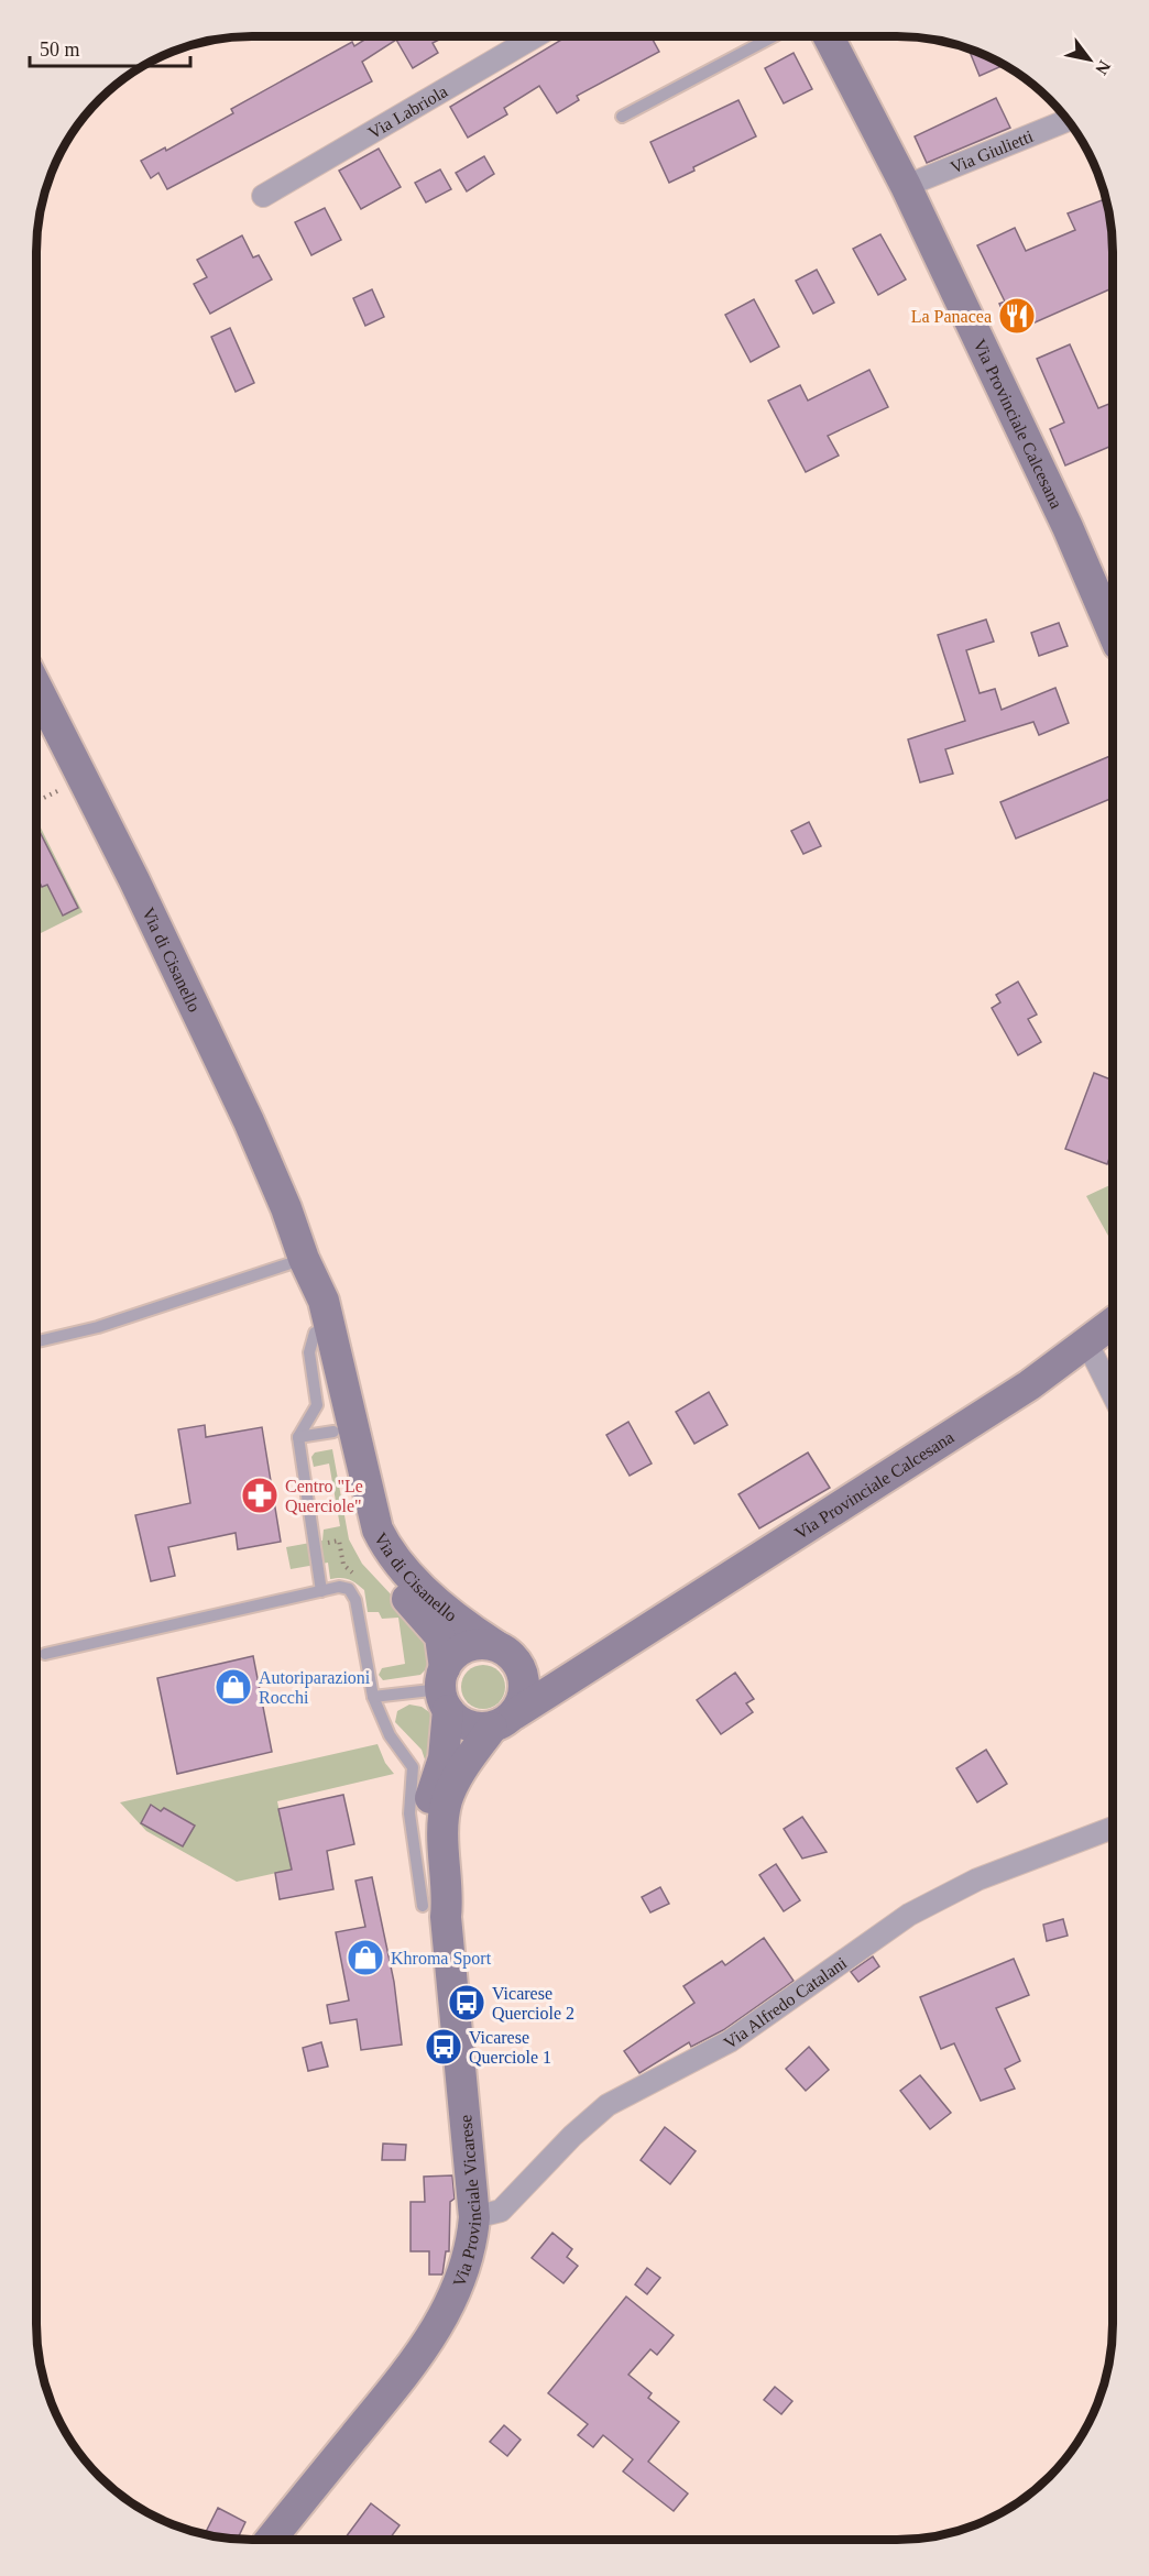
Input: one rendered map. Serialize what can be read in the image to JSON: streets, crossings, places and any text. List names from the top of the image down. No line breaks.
{"streets":{"main road":["Via Provinciale Calcesana","Via di Cisanello","Via Provinciale Vicarese"],"street":["Via Labriola","Via Giulietti","Via Alfredo Catalani"]},"crossings":[["Via Giulietti","Via Provinciale Calcesana"],["Via Provinciale Calcesana","Via di Cisanello"],["Via Provinciale Calcesana","Via Provinciale Vicarese"],["Via di Cisanello","Via Provinciale Vicarese"],["Via Alfredo Catalani","Via Provinciale Vicarese"]],"places":{"restaurant":["La Panacea"],"pharmacy":["Centro \"Le Querciole\""],"shop":["Autoriparazioni Rocchi","Khroma Sport"],"bus stop":["Vicarese Querciole 2","Vicarese Querciole 1"]},"scale_bar":"50 m","north":"bottom right"}
